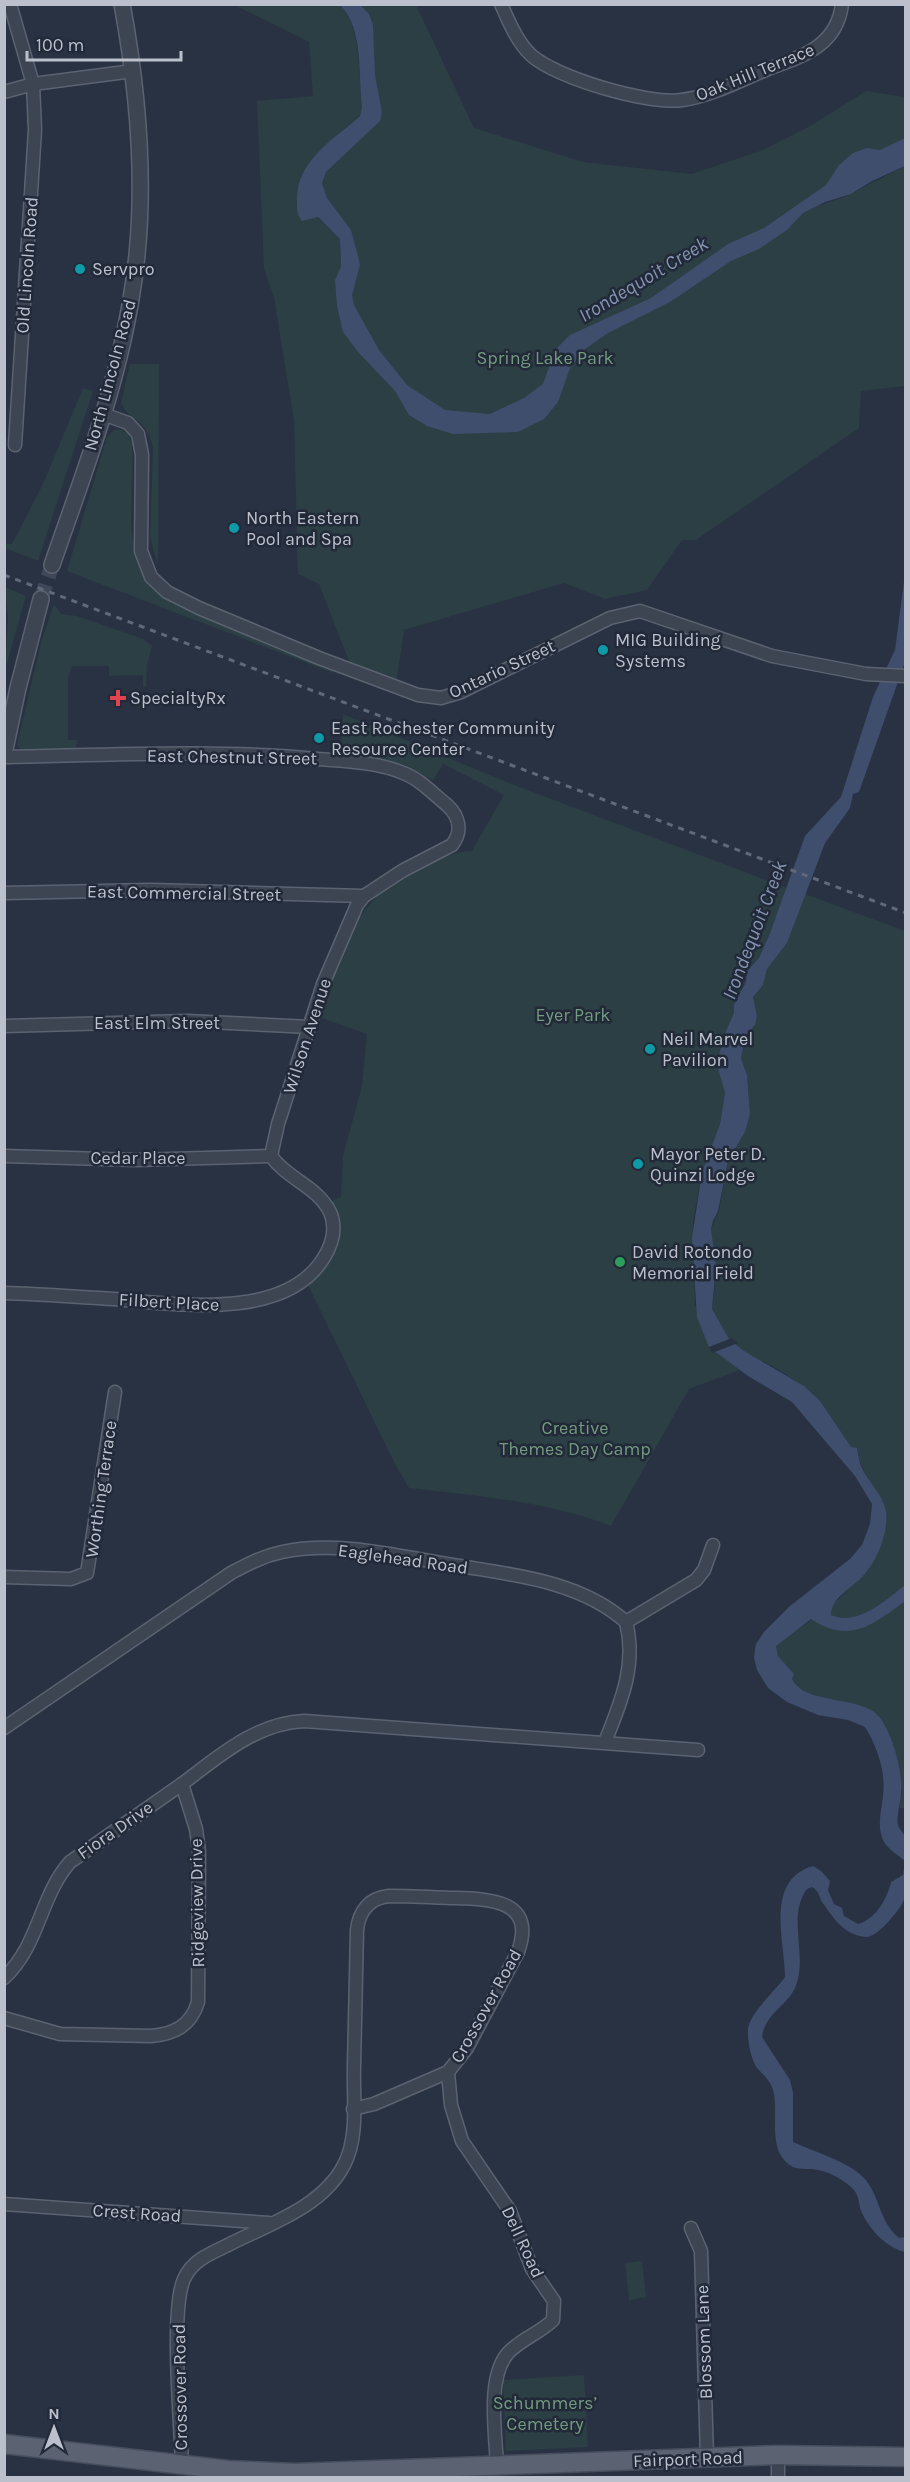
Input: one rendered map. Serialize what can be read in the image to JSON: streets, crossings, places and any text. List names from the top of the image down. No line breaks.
{"streets":{"main road":["Fairport Road"],"street":["Oak Hill Terrace","Old Lincoln Road","North Lincoln Road","Ontario Street","East Chestnut Street","East Commercial Street","East Elm Street","Wilson Avenue","Cedar Place","Filbert Place","Worthing Terrace","Eaglehead Road","Fiora Drive","Ridgeview Drive","Crossover Road","Crest Road","Dell Road","Blossom Lane"]},"crossings":[["North Lincoln Road","Ontario Street"],["East Chestnut Street","Wilson Avenue"],["East Commercial Street","Wilson Avenue"],["East Elm Street","Wilson Avenue"],["Wilson Avenue","Cedar Place"],["Wilson Avenue","Filbert Place"],["Cedar Place","Filbert Place"],["Fiora Drive","Ridgeview Drive"],["Crossover Road","Crest Road"],["Crossover Road","Dell Road"],["Crossover Road","Fairport Road"],["Dell Road","Fairport Road"],["Blossom Lane","Fairport Road"]],"water":["Irondequoit Creek"],"parks":["Spring Lake Park","Eyer Park","Creative Themes Day Camp","Schummers’ Cemetery"],"places":{"other":["Servpro","North Eastern Pool and Spa","MIG Building Systems","East Rochester Community Resource Center","Neil Marvel Pavilion","Mayor Peter D. Quinzi Lodge","David Rotondo Memorial Field"],"health":["SpecialtyRx"]},"scale_bar":"100 m","north":"top"}
